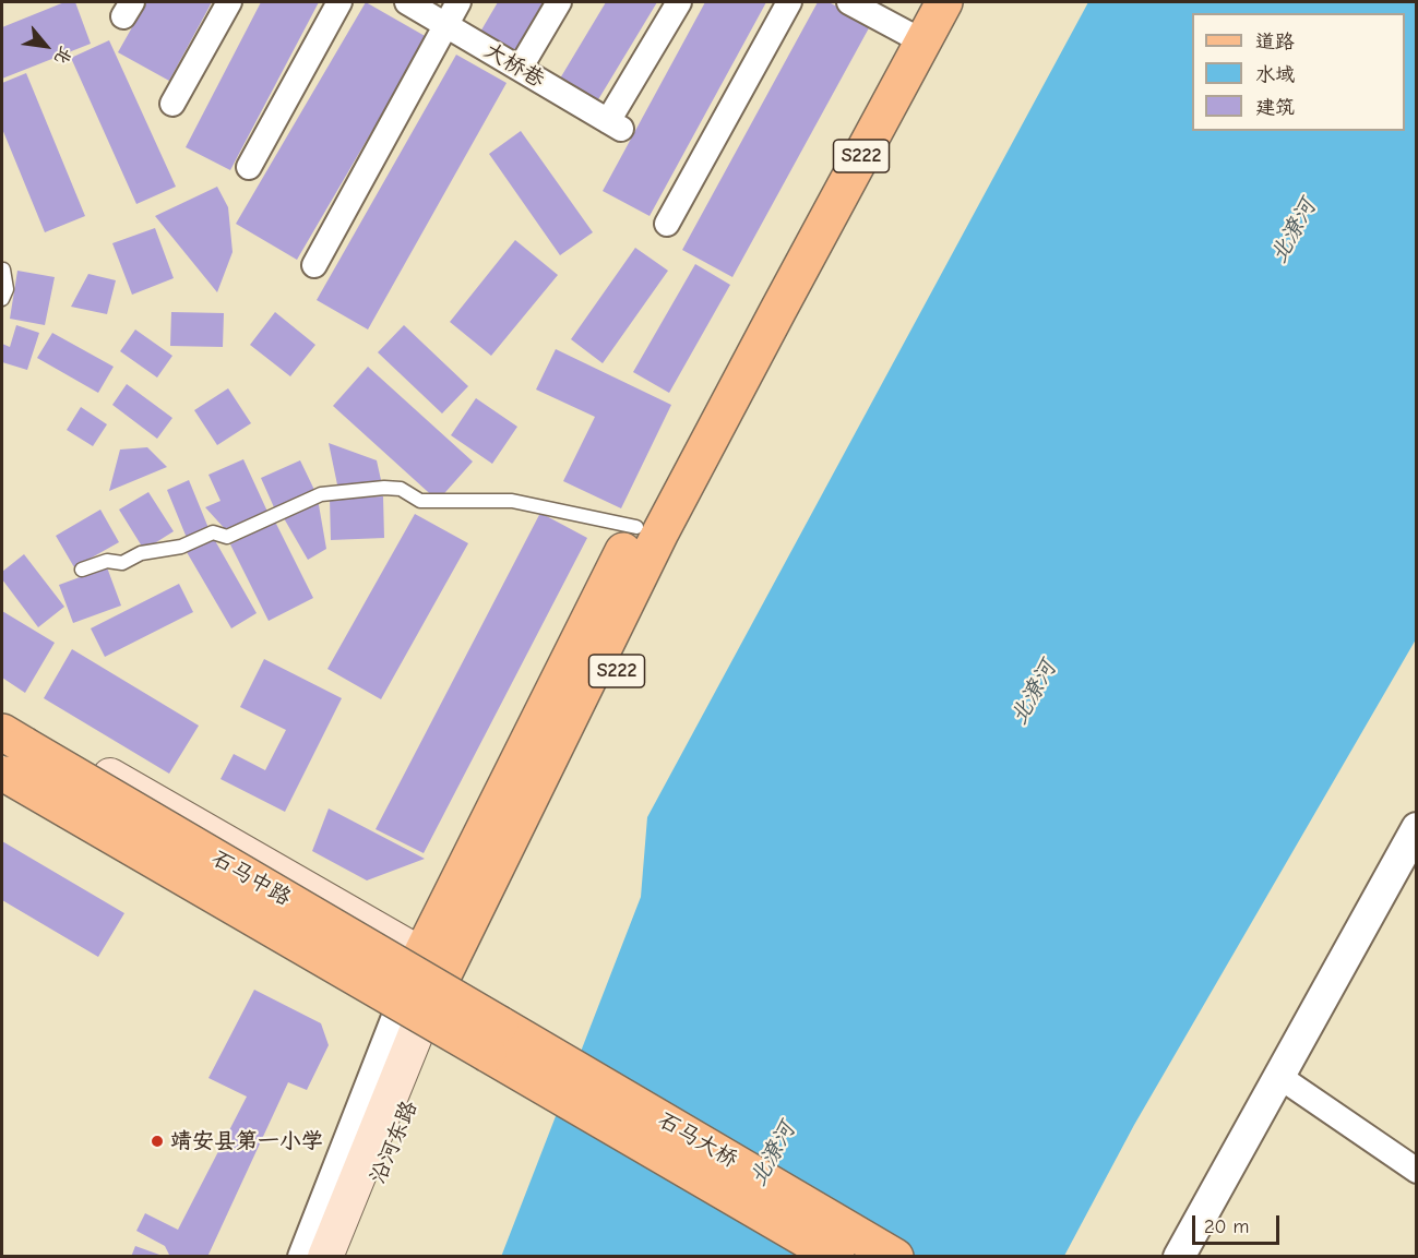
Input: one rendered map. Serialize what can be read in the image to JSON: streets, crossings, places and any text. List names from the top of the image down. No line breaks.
{"streets":{"main road":["S222","石马中路","石马大桥","沿河东路"],"street":["大桥巷"]},"crossings":[["S222","石马中路"],["S222","沿河东路"],["石马中路","石马大桥"],["石马中路","沿河东路"]],"water":["北潦河"],"places":["靖安县第一小学"],"legend":["道路","水域","建筑"],"scale_bar":"20 m","north":"bottom right"}
